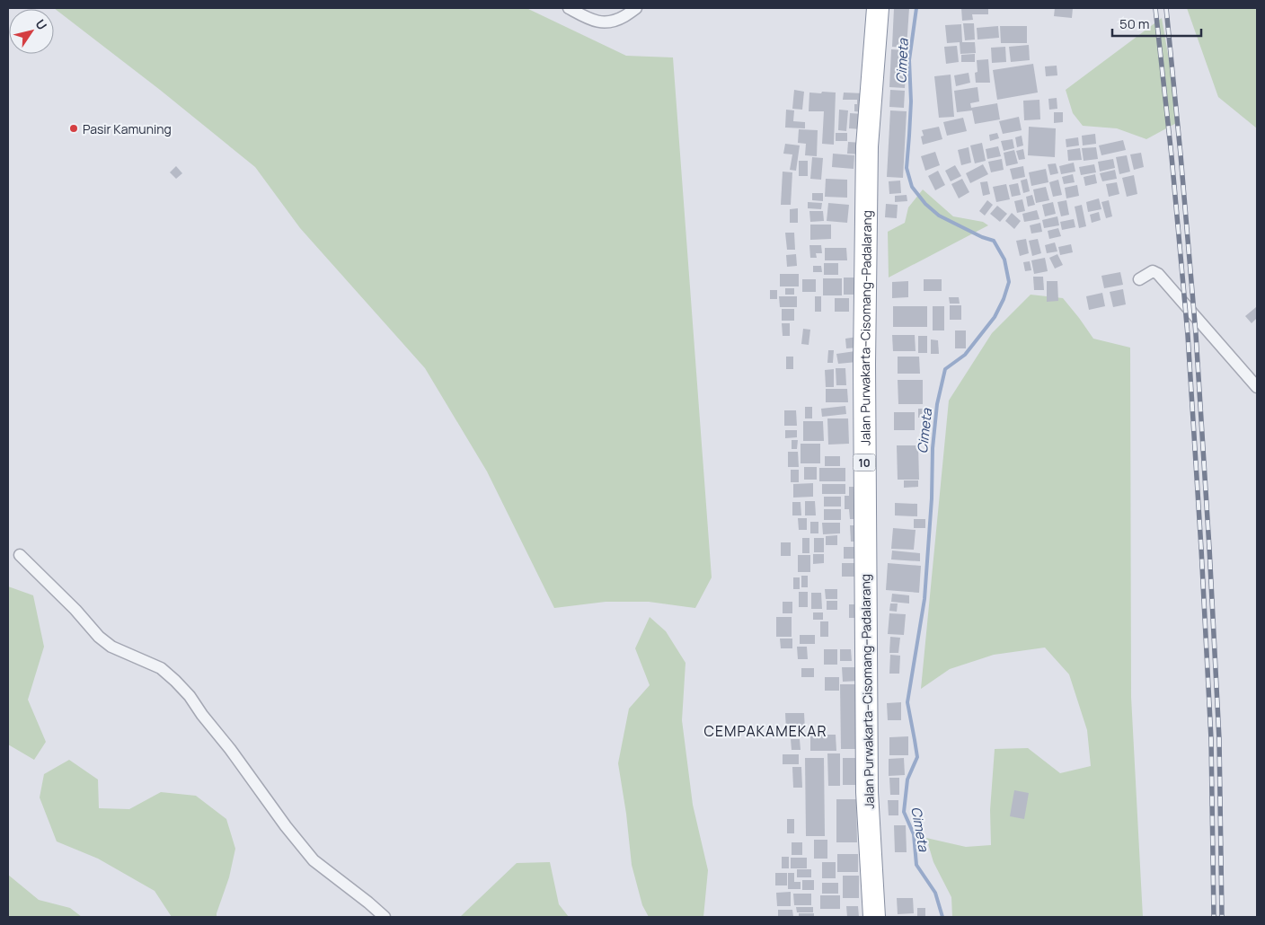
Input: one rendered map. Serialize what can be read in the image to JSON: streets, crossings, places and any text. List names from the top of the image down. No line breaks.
{"streets":{"highway":["Jalan Purwakarta–Cisomang–Padalarang","10"]},"districts":["CEMPAKAMEKAR"],"water":["Cimeta"],"places":["Pasir Kamuning"],"scale_bar":"50 m","north":"top right"}
